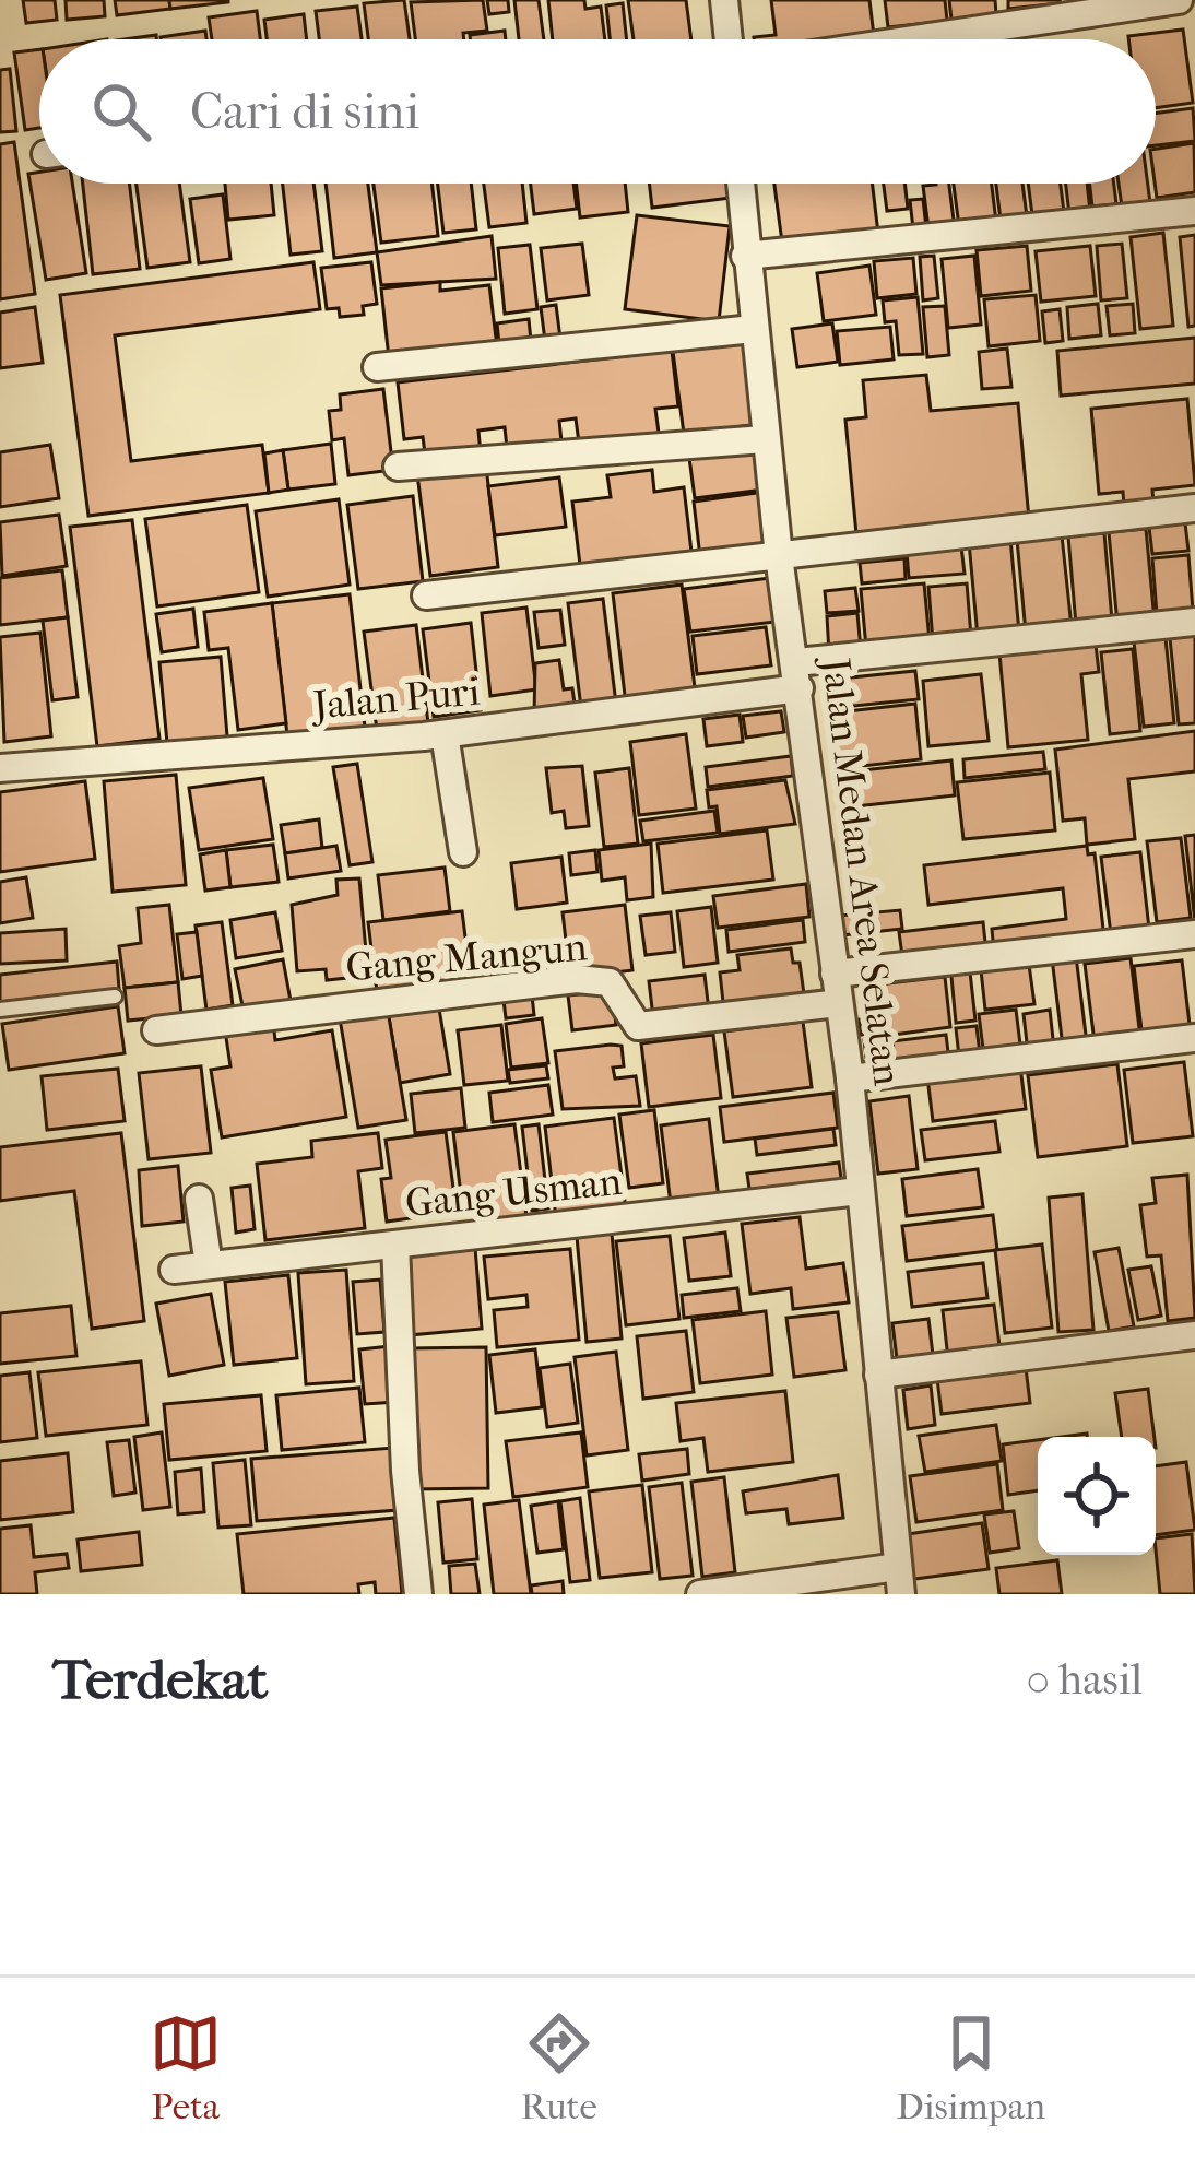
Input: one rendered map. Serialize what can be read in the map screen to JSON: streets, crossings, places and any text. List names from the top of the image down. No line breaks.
{"streets":{"street":["Jalan Puri","Jalan Medan Area Selatan","Gang Mangun","Gang Usman"]},"crossings":[["Jalan Puri","Jalan Medan Area Selatan"],["Jalan Medan Area Selatan","Gang Mangun"],["Jalan Medan Area Selatan","Gang Usman"]],"page":{"search":"Cari di sini","heading":["Terdekat","0 hasil"],"nav":["Peta","Rute","Disimpan"]}}
